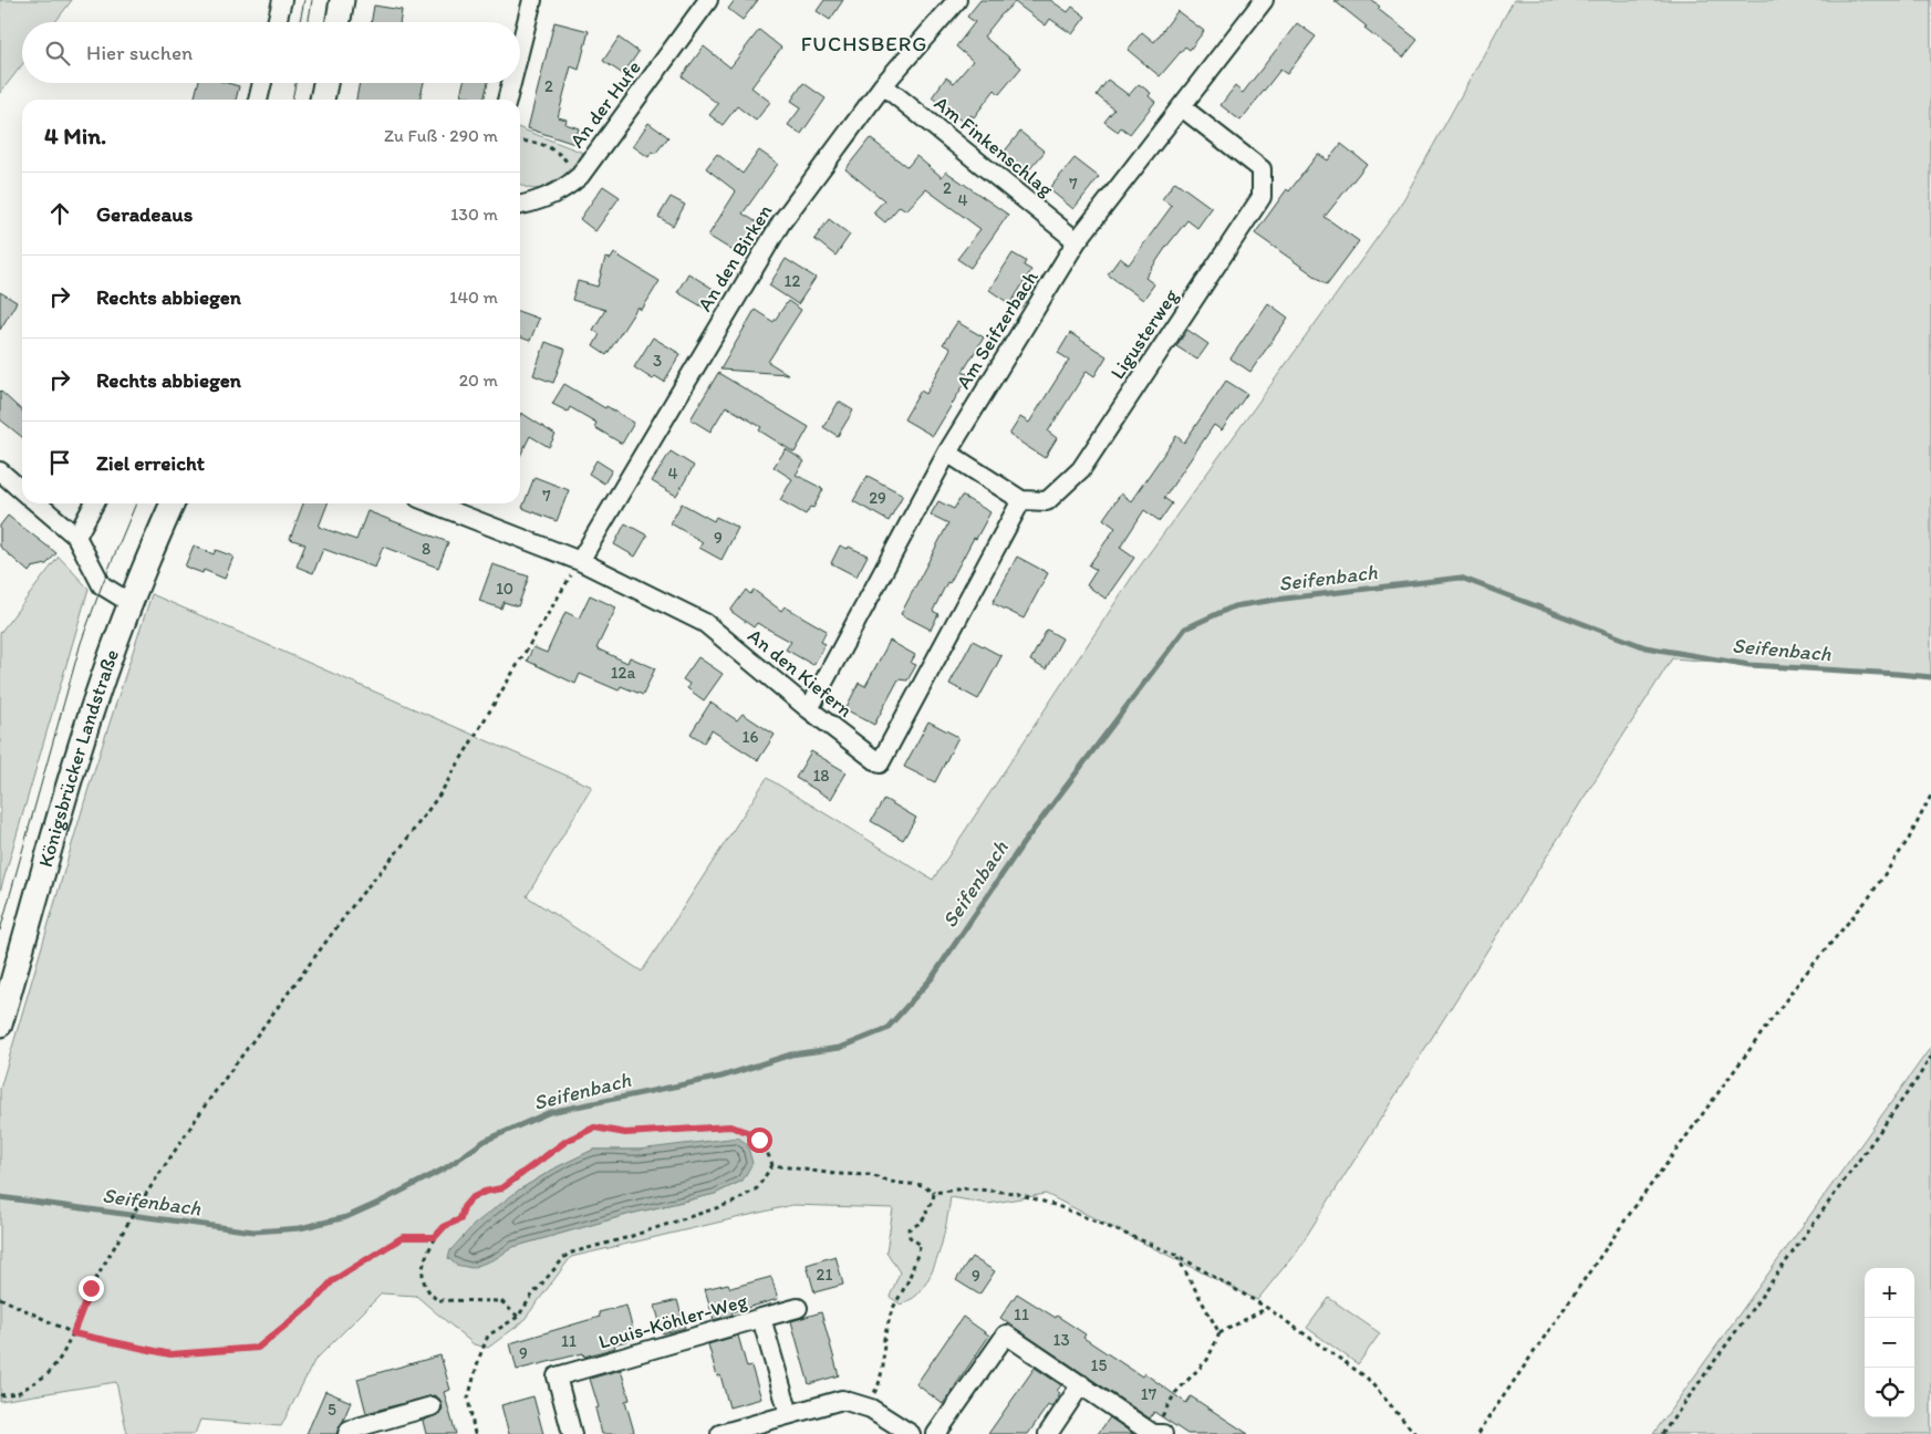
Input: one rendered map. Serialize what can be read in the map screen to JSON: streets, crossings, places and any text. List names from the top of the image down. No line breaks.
{"streets":{"main road":["Königsbrücker Landstraße"],"street":["An der Hufe","Am Finkenschlag","An den Birken","Am Seifzerbach","Ligusterweg","An den Kiefern","Louis-Köhler-Weg"]},"crossings":[["Am Finkenschlag","An den Birken"],["Am Finkenschlag","Am Seifzerbach"],["An den Birken","An den Kiefern"],["Am Seifzerbach","Ligusterweg"],["Am Seifzerbach","An den Kiefern"],["Ligusterweg","An den Kiefern"]],"districts":["FUCHSBERG"],"water":["Seifenbach"],"house_numbers":["2","7","2","4","12","3","4","7","29","9","8","10","12a","16","18","21","9","11","13","11","9","15","17","5"],"page":{"search":"Hier suchen","heading":["4 Min.","Zu Fuß · 290 m"],"list":[["Geradeaus","130 m"],["Rechts abbiegen","140 m"],["Rechts abbiegen","20 m"],"Ziel erreicht"],"map_buttons":["+","−"]}}
